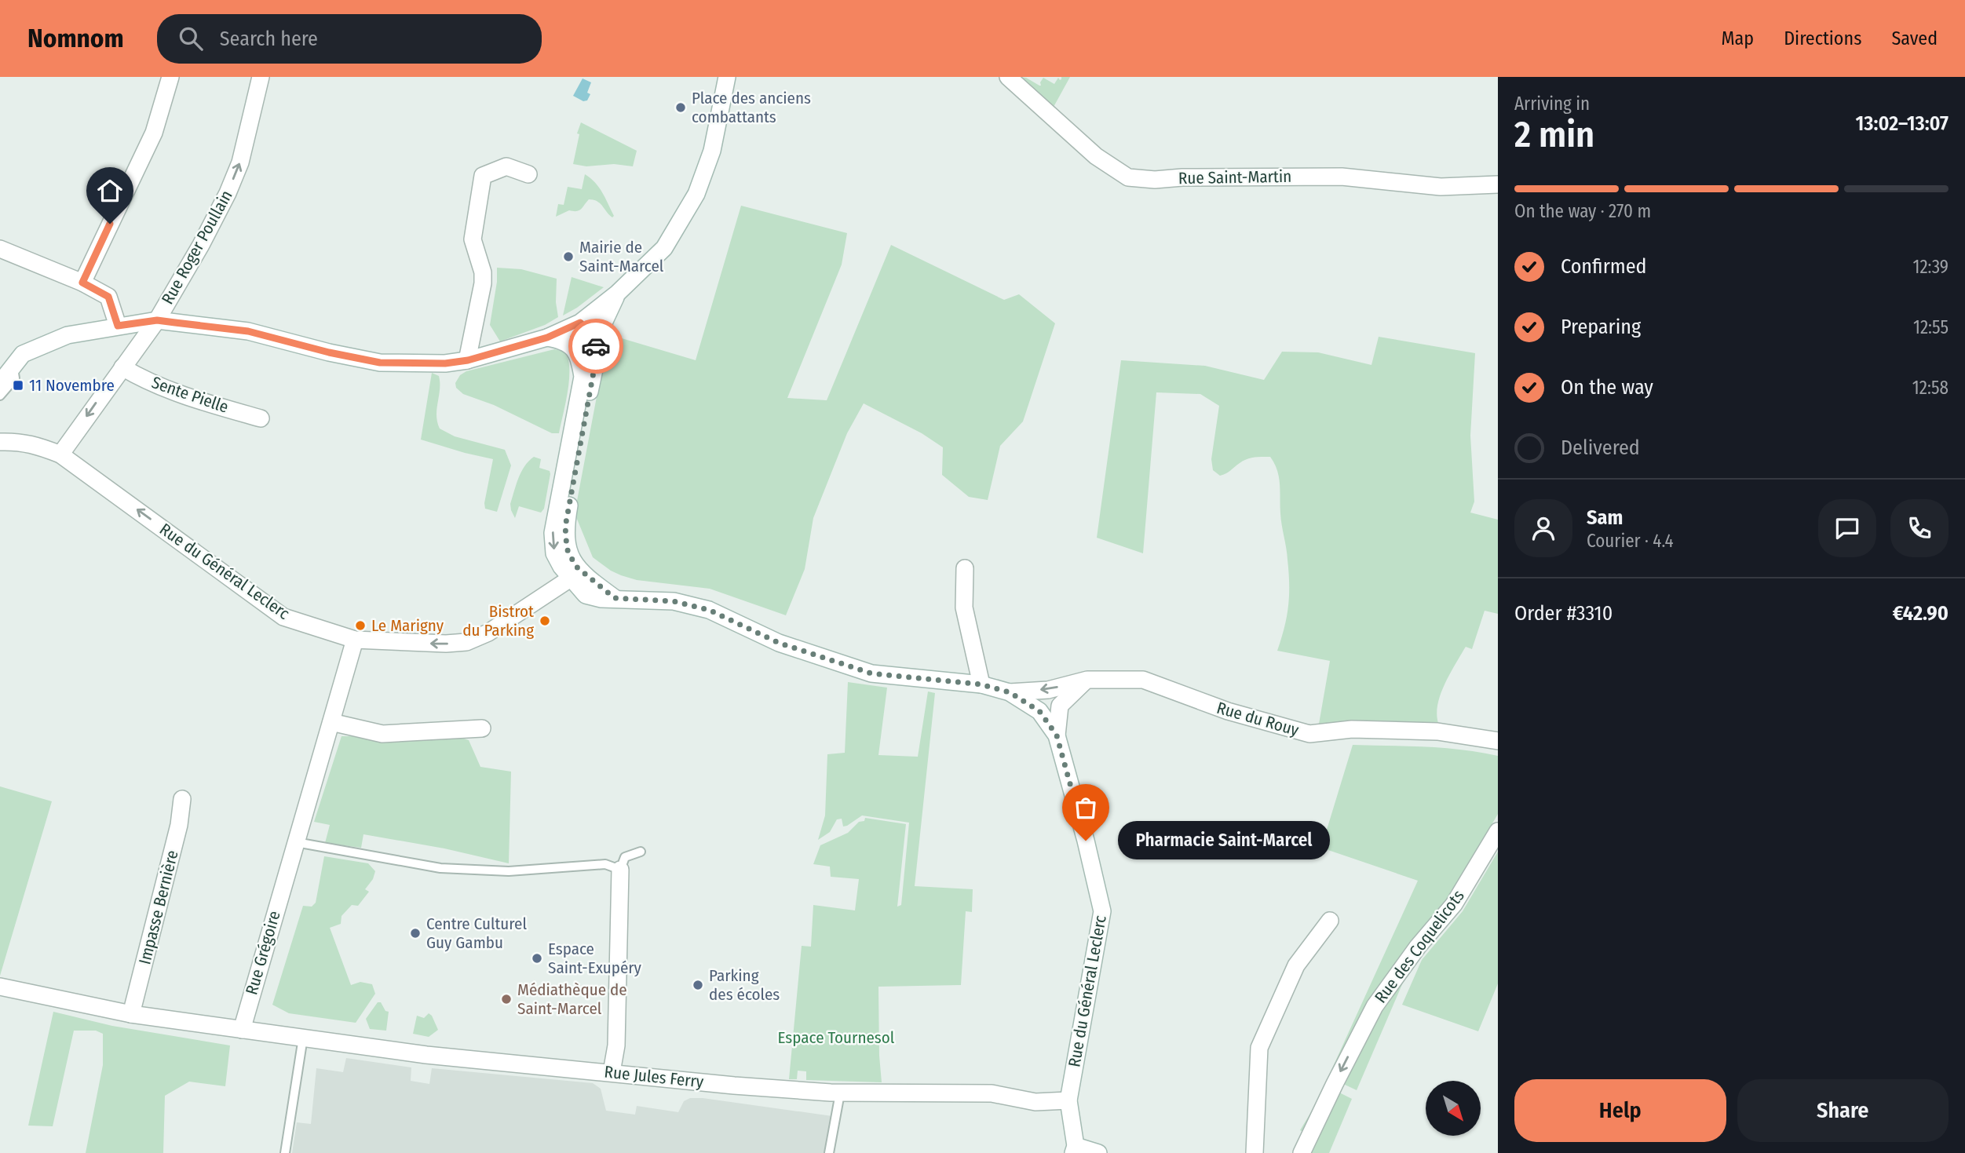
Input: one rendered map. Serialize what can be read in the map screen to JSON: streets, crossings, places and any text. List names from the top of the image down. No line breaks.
{"streets":{"street":["Rue Saint-Martin","Rue Roger Poullain","Sente Pielle","Rue du Général Leclerc","Rue du Rouy","Impasse Bernière","Rue des Coquelicots","Rue Grégoire","Rue Jules Ferry"]},"crossings":[["Rue Roger Poullain","Sente Pielle"],["Rue Roger Poullain","Rue du Général Leclerc"],["Rue du Général Leclerc","Rue du Rouy"],["Rue du Général Leclerc","Rue Grégoire"],["Rue du Général Leclerc","Rue Jules Ferry"],["Rue Grégoire","Rue Jules Ferry"]],"parks":["Espace Tournesol"],"places":{"other":["Place des anciens combattants","Mairie de Saint-Marcel","Bistrot du Parking","Le Marigny","Pharmacie Saint-Marcel","Centre Culturel Guy Gambu","Espace Saint-Exupéry","Parking des écoles","Médiathèque de Saint-Marcel"],"transit":["11 Novembre"]},"north":"bottom right","page":{"header":"Nomnom","search":"Search here","nav":["Map","Directions","Saved"],"heading":["2 min","Arriving in","13:02–13:07"],"panel":["Sam","Courier · 4.4","Order #3310","€42.90"],"bar":"On the way · 270 m","list":[["Confirmed","12:39"],["Preparing","12:55"],["On the way","12:58"],"Delivered"],"bubble":"Pharmacie Saint-Marcel","buttons":["Help","Share"]}}
